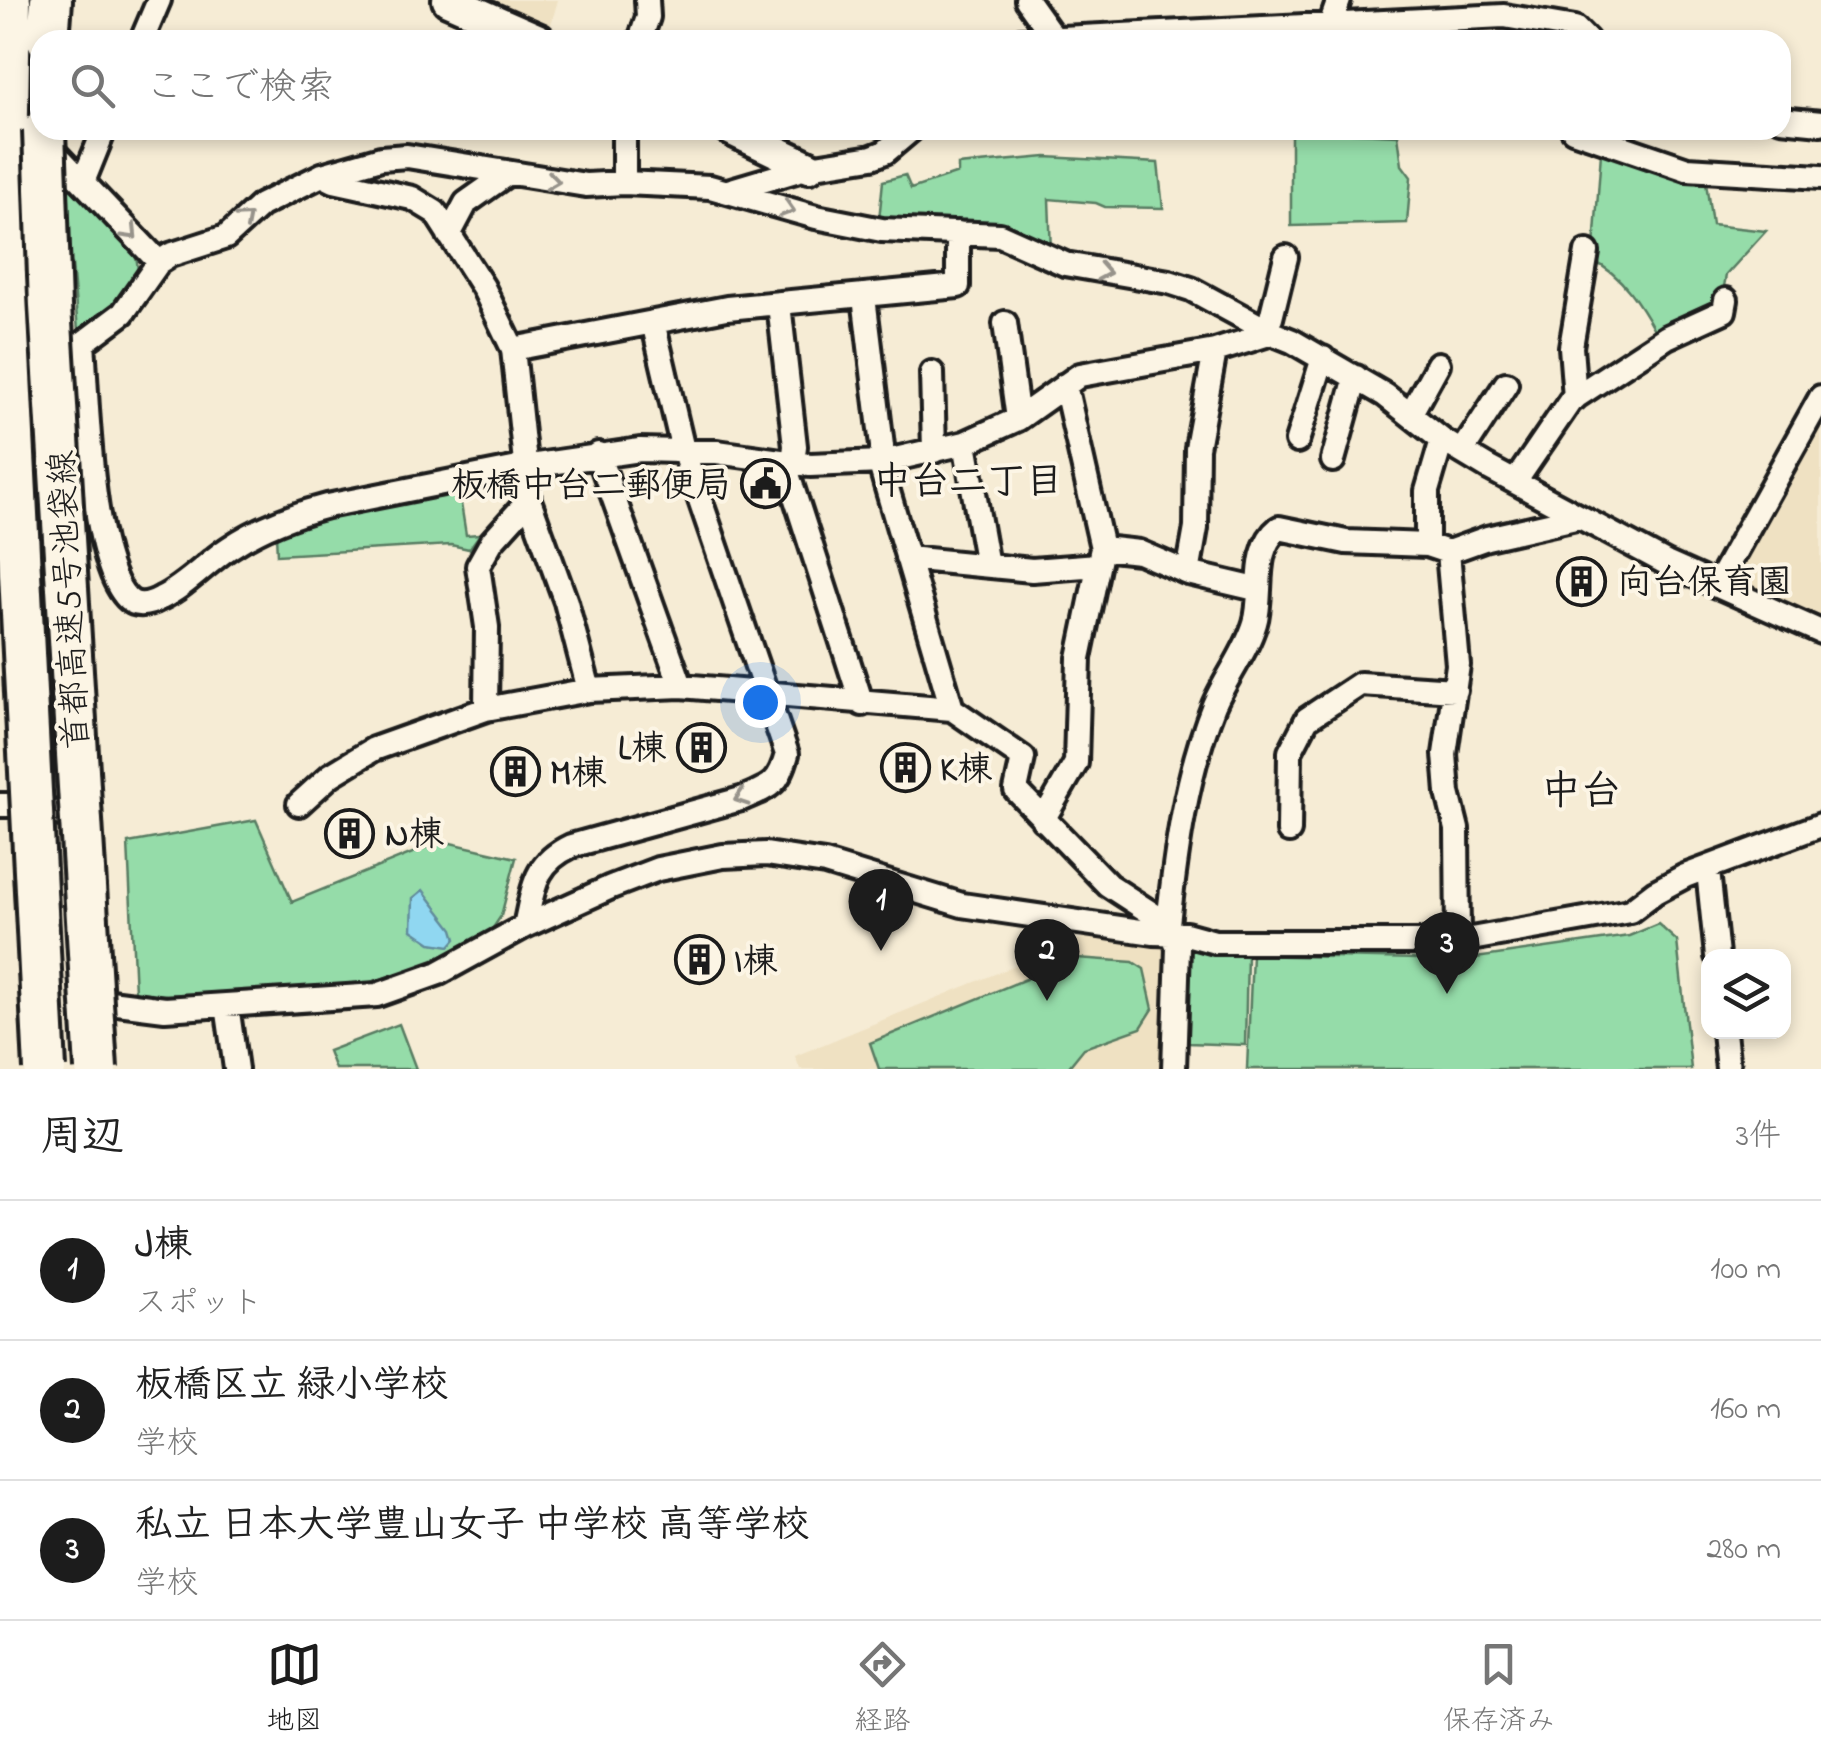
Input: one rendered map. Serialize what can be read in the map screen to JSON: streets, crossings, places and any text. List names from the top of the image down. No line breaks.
{"streets":{"highway":["首都高速5号池袋線"]},"districts":["中台二丁目","中台"],"places":{"public building":["板橋中台二郵便局"],"building":["向台保育園","L棟","K棟","M棟","N棟","I棟"]},"page":{"search":"ここで検索","pins":["1","3","2"],"heading":["周辺","3件"],"list":[{"mark":"1","name":"J棟","note":"スポット","value":"100 m"},{"mark":"2","name":"板橋区立 緑小学校","note":"学校","value":"160 m"},{"mark":"3","name":"私立 日本大学豊山女子 中学校 高等学校","note":"学校","value":"280 m"}],"nav":["地図","経路","保存済み"]}}
